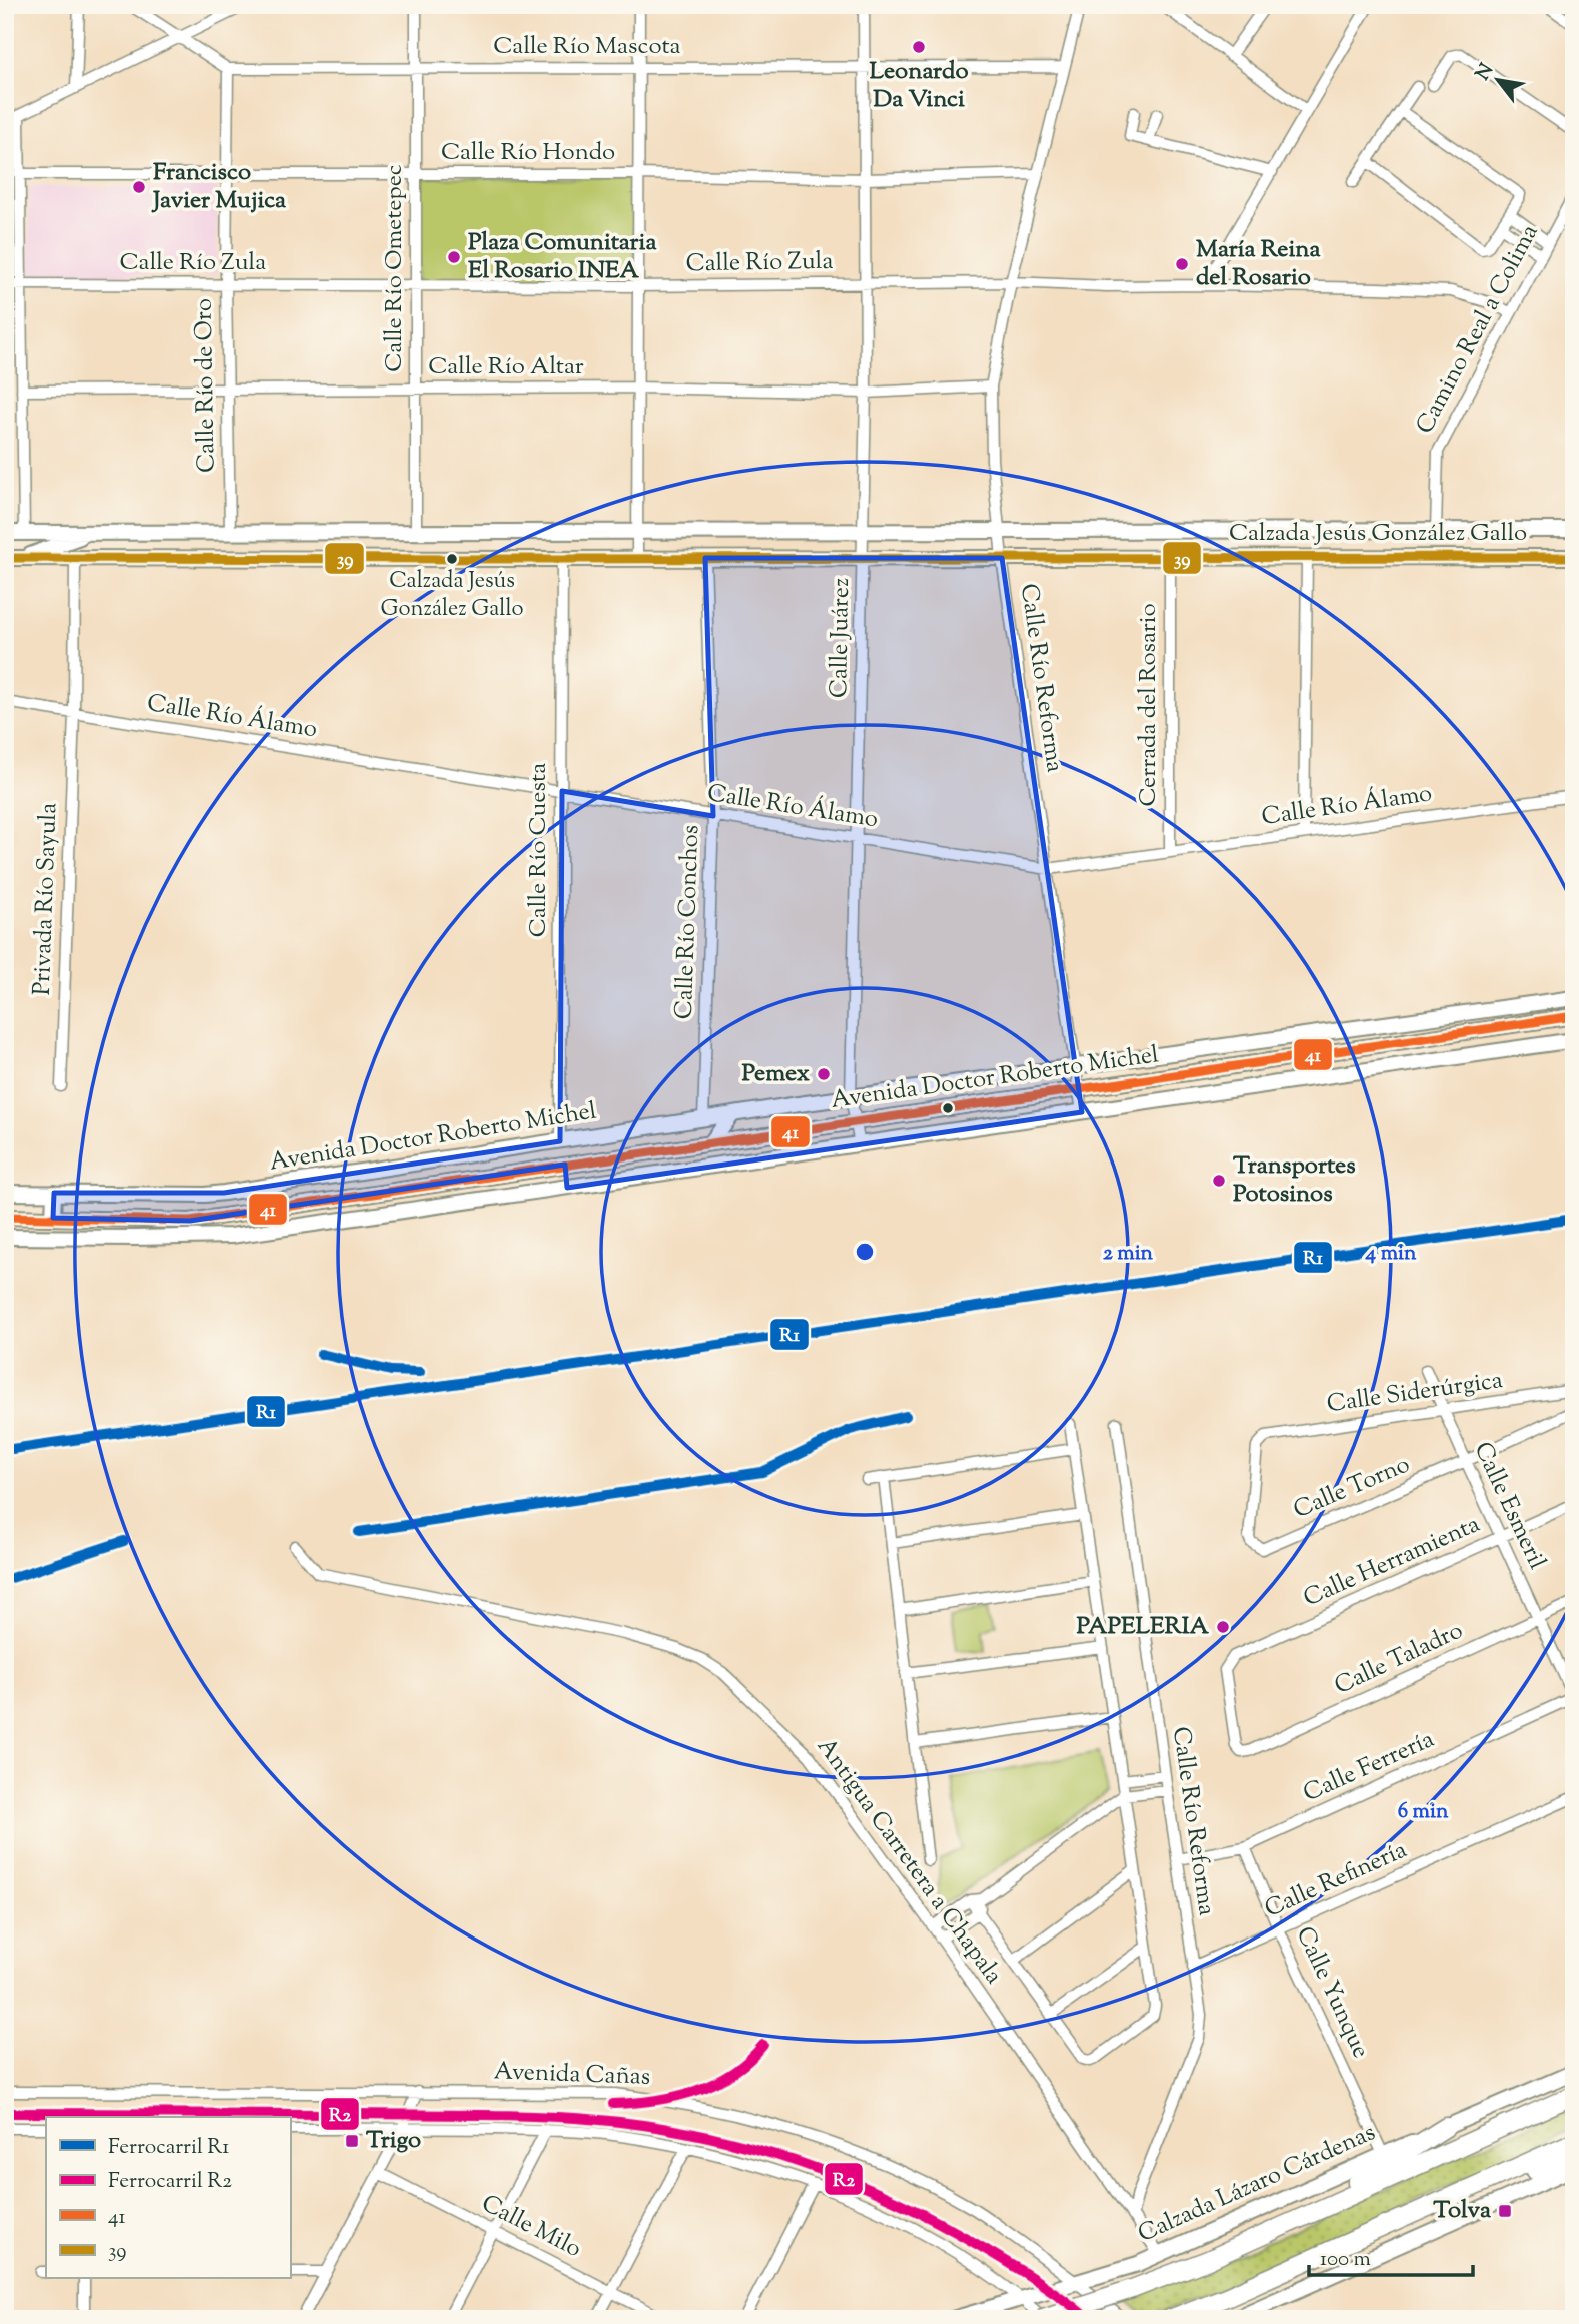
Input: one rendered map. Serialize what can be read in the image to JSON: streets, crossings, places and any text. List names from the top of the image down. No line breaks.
{"streets":{"highway":["Calzada Lázaro Cárdenas"],"main road":["Calzada Jesús González Gallo","Avenida Doctor Roberto Michel"],"street":["Calle Río Mascota","Calle Río Hondo","Calle Río Zula","Calle Río Ometepec","Camino Real a Colima","Calle Río Altar","Calle Río de Oro","Calle Juárez","Calle Río Reforma","Cerrada del Rosario","Calle Río Álamo","Calle Río Cuesta","Privada Río Sayula","Calle Río Conchos","Calle Siderúrgica","Calle Torno","Calle Esmeril","Calle Herramienta","Calle Taladro","Calle Ferrería","Antigua Carretera a Chapala","Calle Refinería","Calle Yunque","Avenida Cañas","Calle Milo"]},"crossings":[["Calle Río Mascota","Calle Río Ometepec"],["Calle Río Mascota","Calle Río de Oro"],["Calle Río Mascota","Calle Juárez"],["Calle Río Mascota","Calle Río Reforma"],["Calle Río Hondo","Calle Río Ometepec"],["Calle Río Hondo","Calle Río de Oro"],["Calle Río Hondo","Calle Juárez"],["Calle Río Hondo","Calle Río Reforma"],["Calle Río Zula","Calle Río Ometepec"],["Calle Río Zula","Camino Real a Colima"],["Calle Río Zula","Calle Río de Oro"],["Calle Río Zula","Calle Juárez"],["Calle Río Zula","Calle Río Reforma"],["Calle Río Ometepec","Calle Río Altar"],["Calle Río Ometepec","Calzada Jesús González Gallo"],["Camino Real a Colima","Calzada Jesús González Gallo"],["Calle Río Altar","Calle Río de Oro"],["Calle Río Altar","Calle Juárez"],["Calle Río Altar","Calle Río Reforma"],["Calle Río de Oro","Calzada Jesús González Gallo"],["Calzada Jesús González Gallo","Calle Juárez"],["Calzada Jesús González Gallo","Calle Río Reforma"],["Calzada Jesús González Gallo","Cerrada del Rosario"],["Calzada Jesús González Gallo","Calle Río Cuesta"],["Calzada Jesús González Gallo","Privada Río Sayula"],["Calzada Jesús González Gallo","Calle Río Conchos"],["Calle Juárez","Calle Río Álamo"],["Calle Juárez","Avenida Doctor Roberto Michel"],["Calle Río Reforma","Calle Río Álamo"],["Calle Río Reforma","Avenida Doctor Roberto Michel"],["Calle Río Reforma","Calle Ferrería"],["Calle Río Reforma","Antigua Carretera a Chapala"],["Calle Río Reforma","Calle Refinería"],["Cerrada del Rosario","Calle Río Álamo"],["Calle Río Álamo","Calle Río Cuesta"],["Calle Río Álamo","Privada Río Sayula"],["Calle Río Álamo","Calle Río Conchos"],["Calle Río Cuesta","Avenida Doctor Roberto Michel"],["Calle Río Conchos","Avenida Doctor Roberto Michel"],["Calle Siderúrgica","Calle Torno"],["Calle Siderúrgica","Calle Esmeril"],["Calle Torno","Calle Esmeril"],["Calle Esmeril","Calle Herramienta"],["Calle Esmeril","Calle Taladro"],["Calle Esmeril","Calle Ferrería"],["Calle Herramienta","Calle Taladro"],["Calle Ferrería","Calle Yunque"],["Antigua Carretera a Chapala","Calzada Lázaro Cárdenas"],["Calle Refinería","Calle Yunque"],["Calle Yunque","Calzada Lázaro Cárdenas"],["Avenida Cañas","Calzada Lázaro Cárdenas"]],"places":{"other":["Leonardo Da Vinci","Francisco Javier Mujica","Plaza Comunitaria El Rosario INEA","María Reina del Rosario","Calzada Jesús González Gallo","Pemex","Transportes Potosinos","PAPELERIA"],"transit":["Trigo","Tolva"]},"lines":["transit line 39","transit line 41","rail line R1","rail line R2"],"legend":["Ferrocarril R1","Ferrocarril R2","41","39"],"scale_bar":"100 m","north":"top left","rings":["2 min","4 min","6 min"]}
